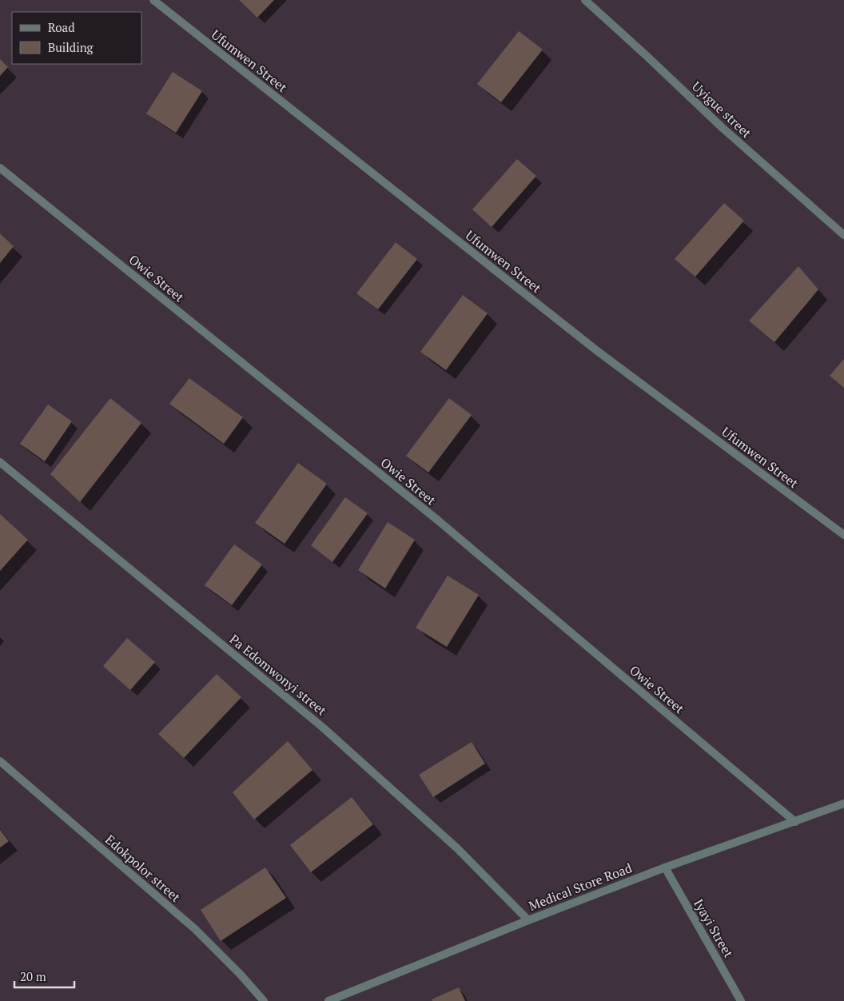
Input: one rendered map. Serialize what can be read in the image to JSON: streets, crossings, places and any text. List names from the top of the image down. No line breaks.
{"streets":{"street":["Ufumwen Street","Uyigue street","Owie Street","Pa Edomwonyi street","Edokpolor street","Medical Store Road","Iyayi Street"]},"crossings":[["Owie Street","Medical Store Road"],["Pa Edomwonyi street","Medical Store Road"],["Medical Store Road","Iyayi Street"]],"legend":["Road","Building"],"scale_bar":"20 m"}
